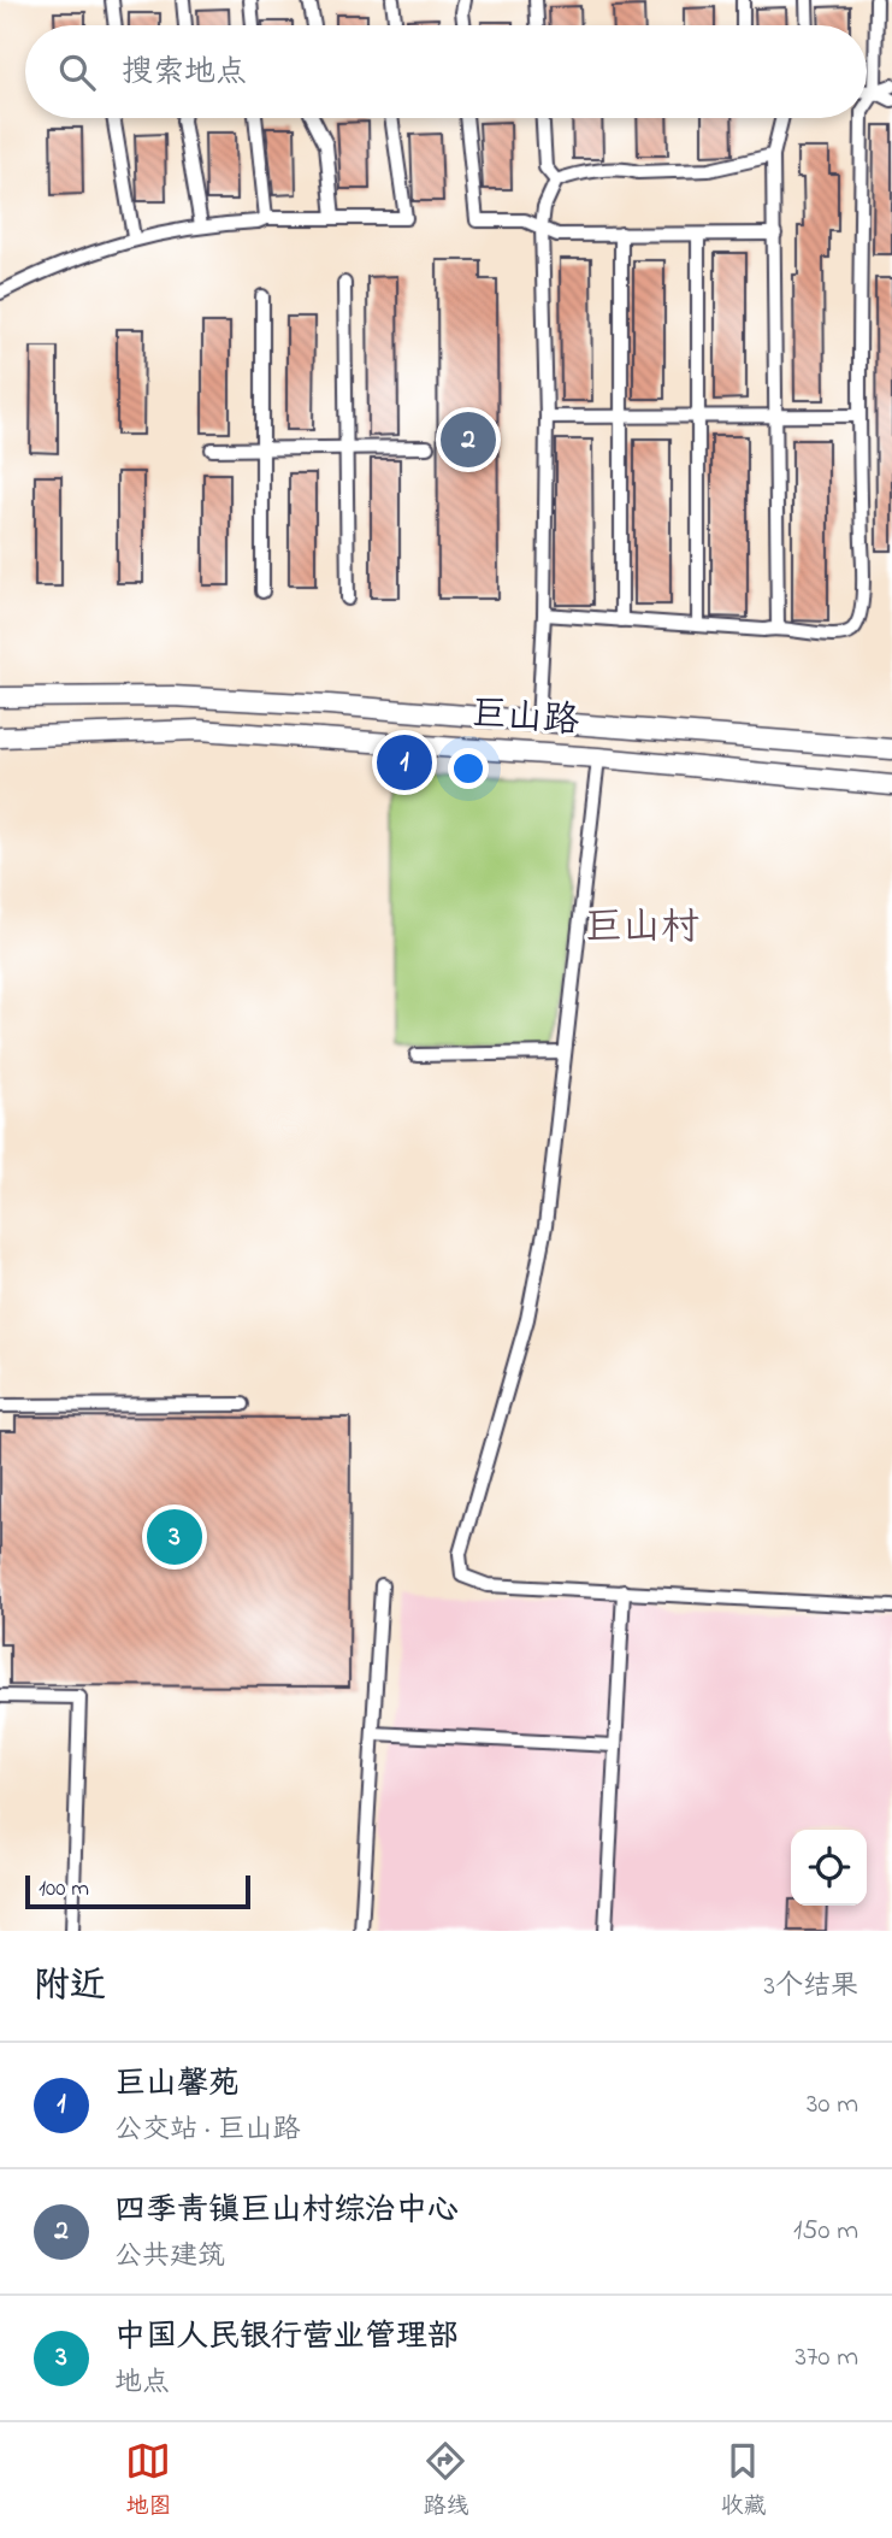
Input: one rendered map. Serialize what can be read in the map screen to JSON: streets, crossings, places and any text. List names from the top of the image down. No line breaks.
{"streets":{"main road":["巨山路"]},"districts":["巨山村"],"scale_bar":"100 m","page":{"search":"搜索地点","pins":["2","1","3"],"scale":"100 m","heading":["附近","3个结果"],"list":[{"mark":"1","name":"巨山馨苑","note":"公交站 · 巨山路","value":"30 m"},{"mark":"2","name":"四季青镇巨山村综治中心","note":"公共建筑","value":"150 m"},{"mark":"3","name":"中国人民银行营业管理部","note":"地点","value":"370 m"}],"nav":["地图","路线","收藏"]}}
